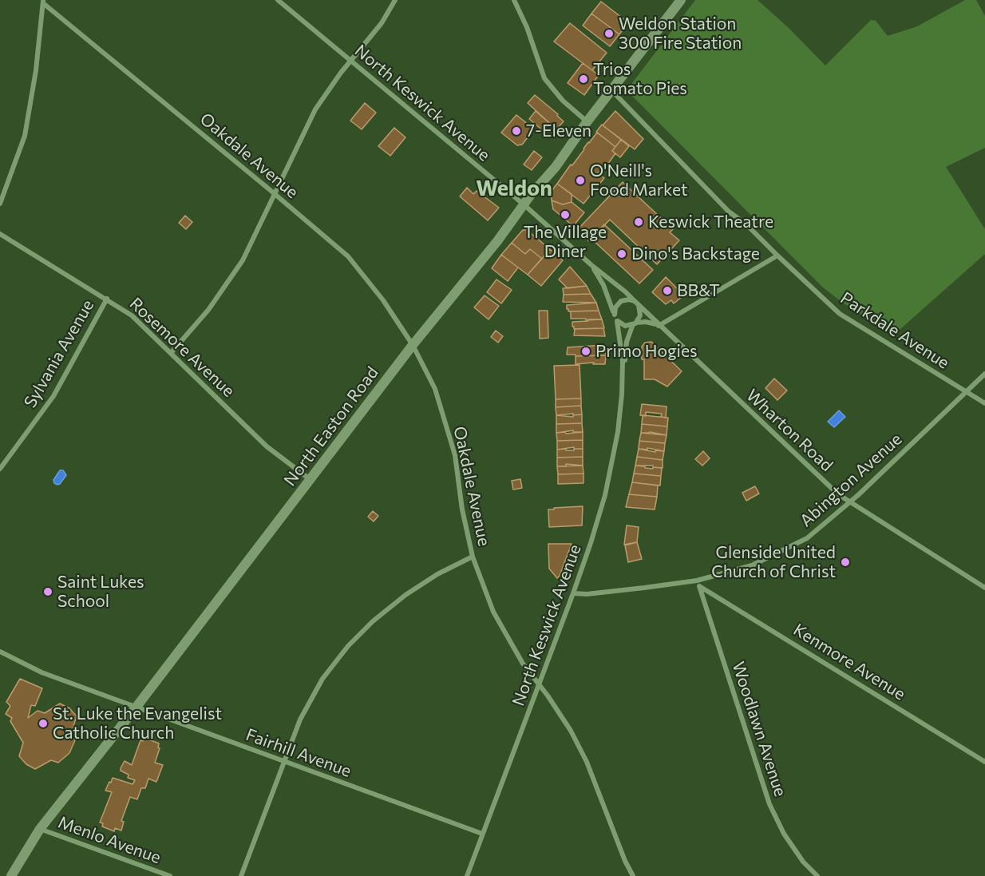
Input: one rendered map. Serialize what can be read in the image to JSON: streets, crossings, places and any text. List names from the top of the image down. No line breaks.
{"streets":{"main road":["North Easton Road"],"street":["North Keswick Avenue","Oakdale Avenue","Parkdale Avenue","Rosemore Avenue","Sylvania Avenue","Wharton Road","Abington Avenue","Kenmore Avenue","Woodlawn Avenue","Fairhill Avenue","Menlo Avenue"]},"crossings":[["North Keswick Avenue","Oakdale Avenue"],["North Keswick Avenue","North Easton Road"],["North Keswick Avenue","Wharton Road"],["North Keswick Avenue","Abington Avenue"],["North Keswick Avenue","Fairhill Avenue"],["Oakdale Avenue","North Easton Road"],["Parkdale Avenue","North Easton Road"],["Parkdale Avenue","Abington Avenue"],["Rosemore Avenue","Sylvania Avenue"],["Rosemore Avenue","North Easton Road"],["North Easton Road","Fairhill Avenue"],["North Easton Road","Menlo Avenue"],["Wharton Road","Abington Avenue"],["Abington Avenue","Woodlawn Avenue"],["Kenmore Avenue","Woodlawn Avenue"]],"districts":["Weldon"],"places":["Weldon Station 300 Fire Station","Trios Tomato Pies","7-Eleven","O'Neill's Food Market","The Village Diner","Keswick Theatre","Dino's Backstage","BB&T","Primo Hogies","Glenside United Church of Christ","Saint Lukes School","St. Luke the Evangelist Catholic Church"]}
